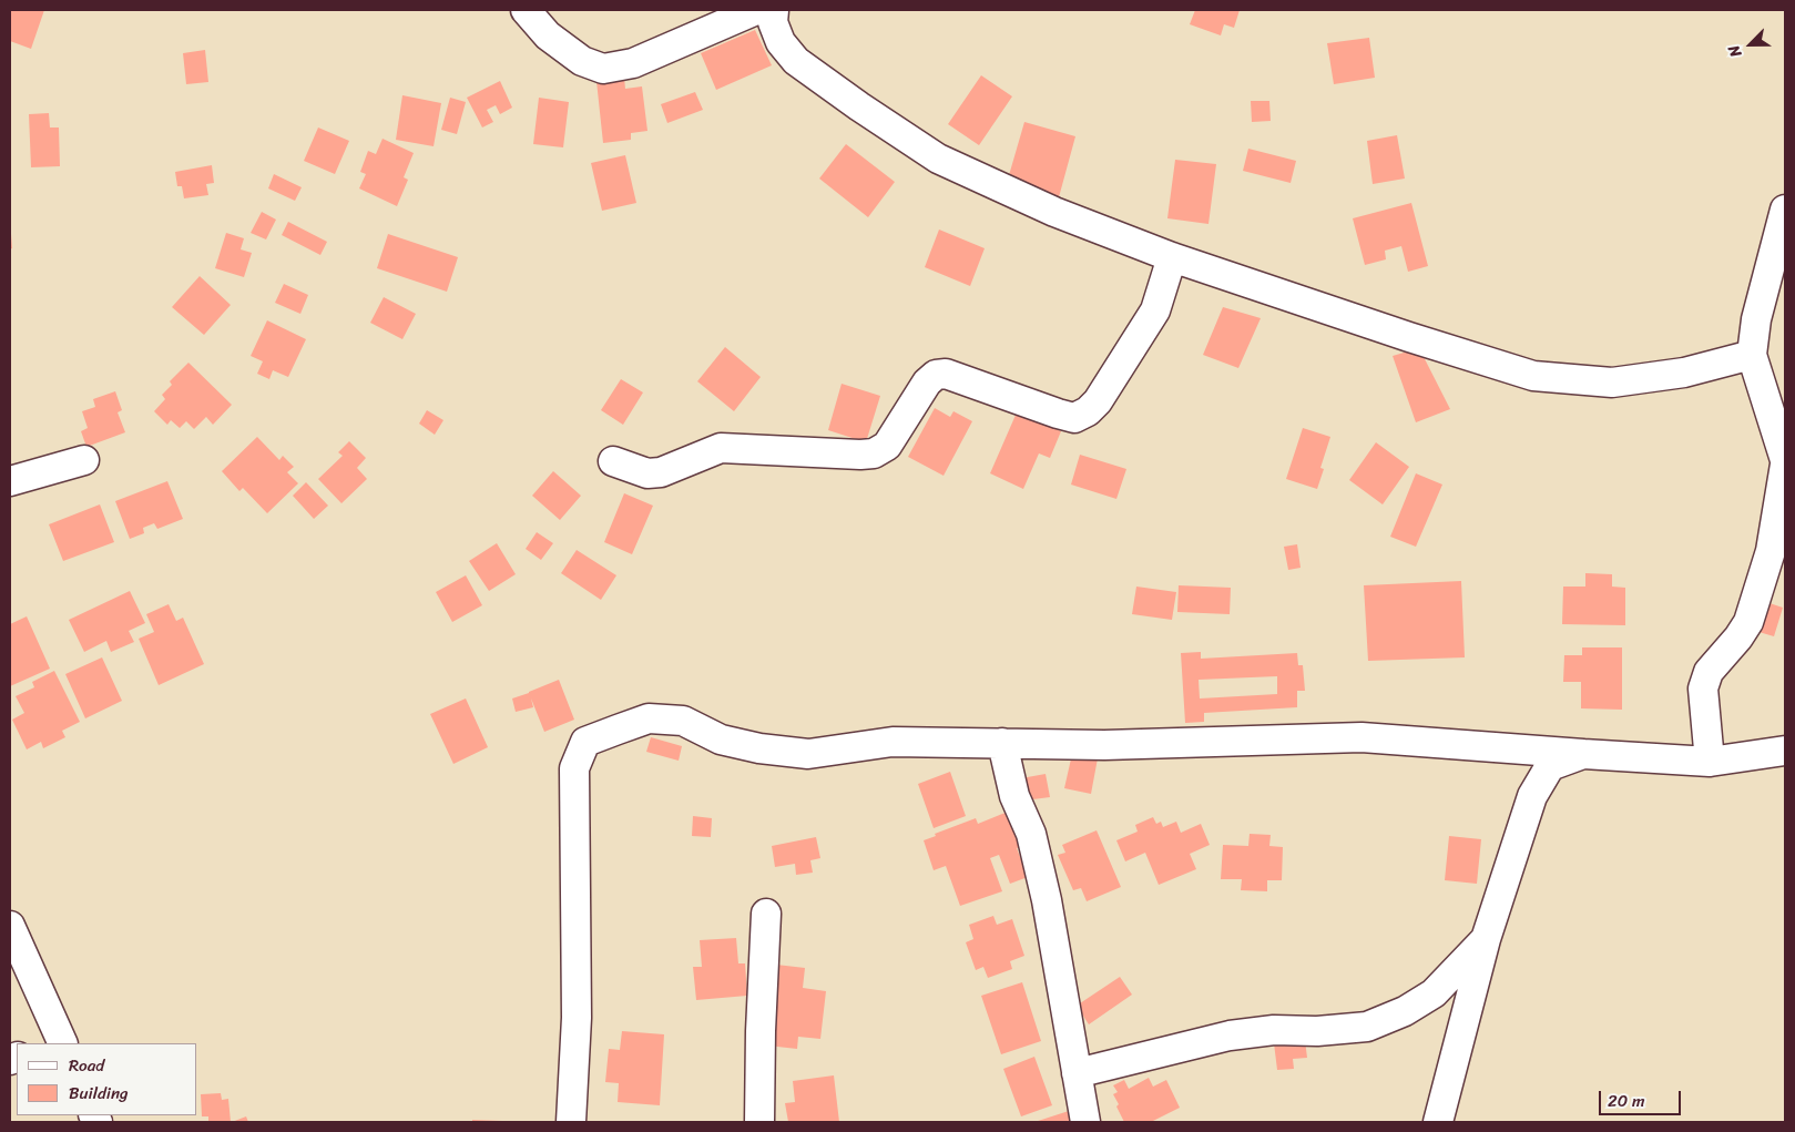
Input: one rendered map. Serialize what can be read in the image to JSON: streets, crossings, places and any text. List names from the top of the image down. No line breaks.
{"legend":["Road","Building"],"scale_bar":"20 m","north":"bottom left"}
